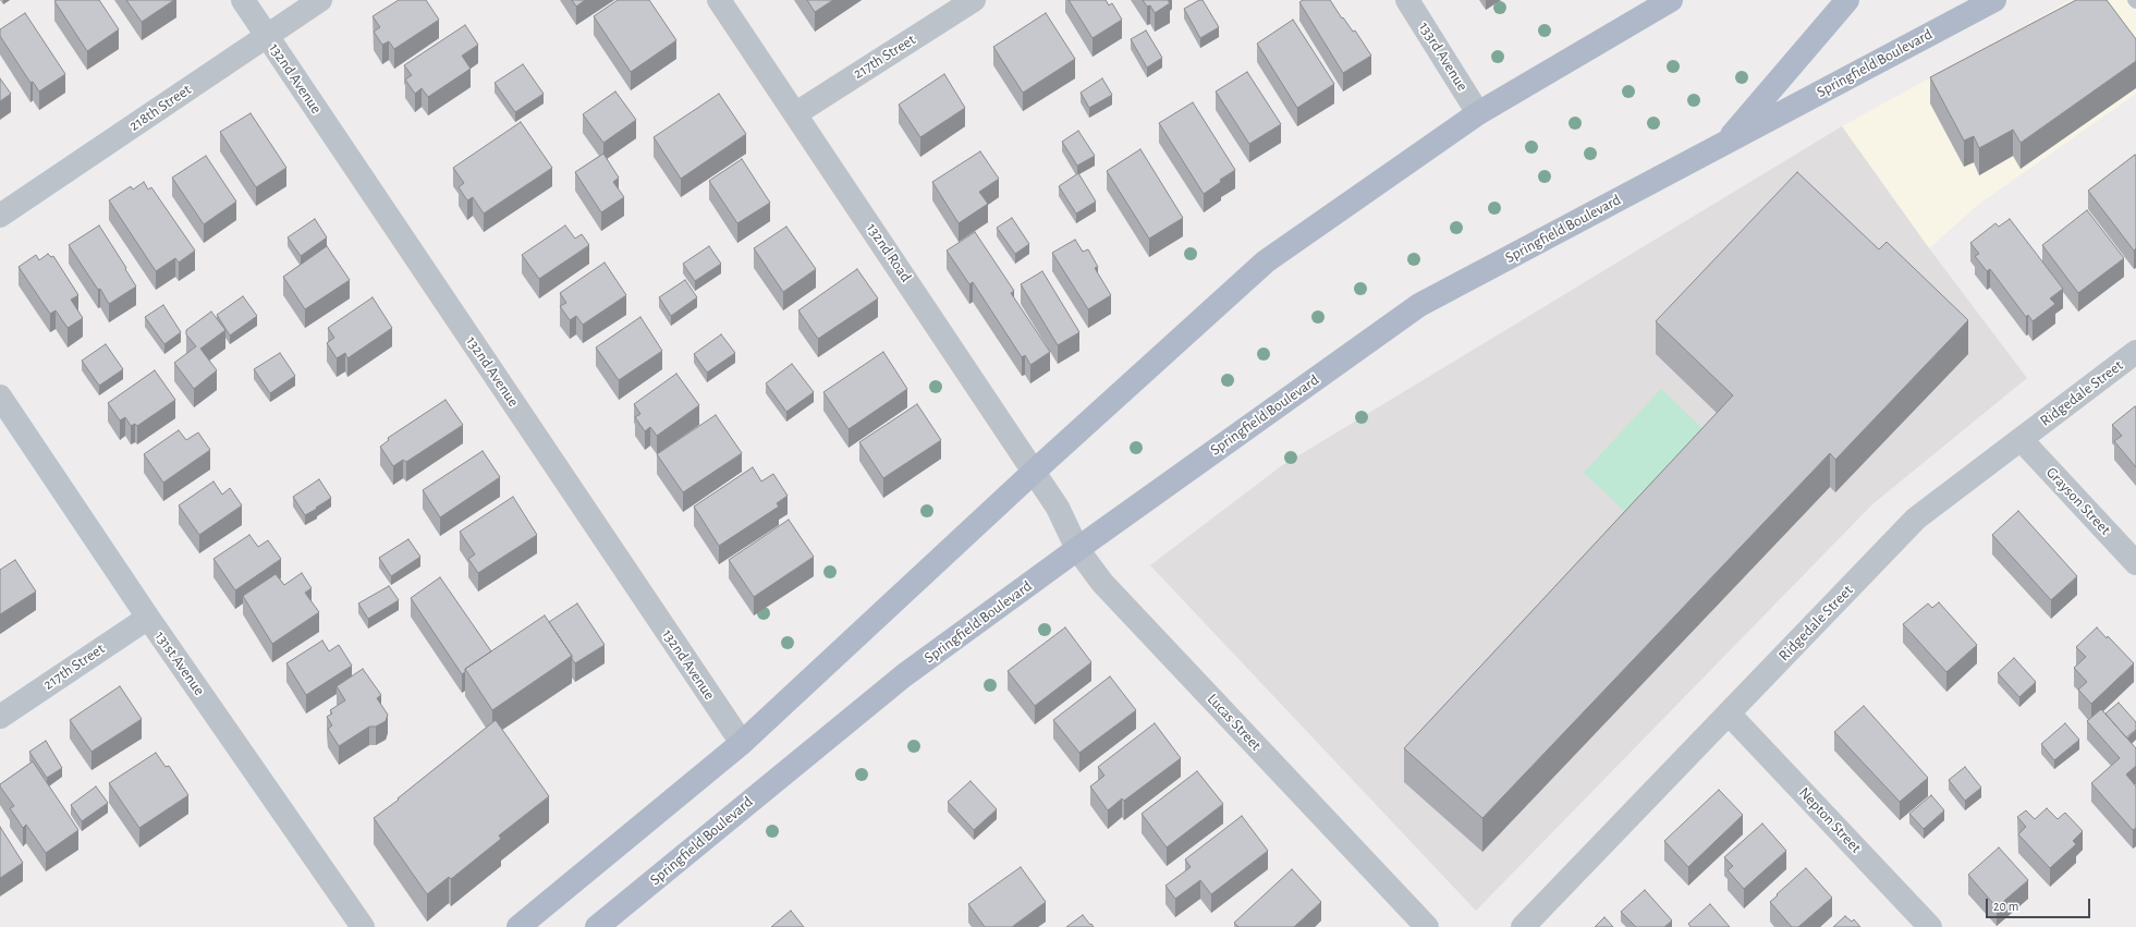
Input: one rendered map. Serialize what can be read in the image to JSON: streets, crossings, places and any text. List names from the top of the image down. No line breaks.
{"streets":{"main road":["Springfield Boulevard"],"street":["217th Street","133rd Avenue","132nd Avenue","218th Street","132nd Road","Ridgedale Street","Grayson Street","131st Avenue","Lucas Street","Nepton Street"]},"crossings":[["217th Street","132nd Road"],["217th Street","131st Avenue"],["Springfield Boulevard","Lucas Street"],["132nd Avenue","218th Street"],["132nd Road","Lucas Street"],["Ridgedale Street","Grayson Street"],["Ridgedale Street","Nepton Street"]],"scale_bar":"20 m"}
